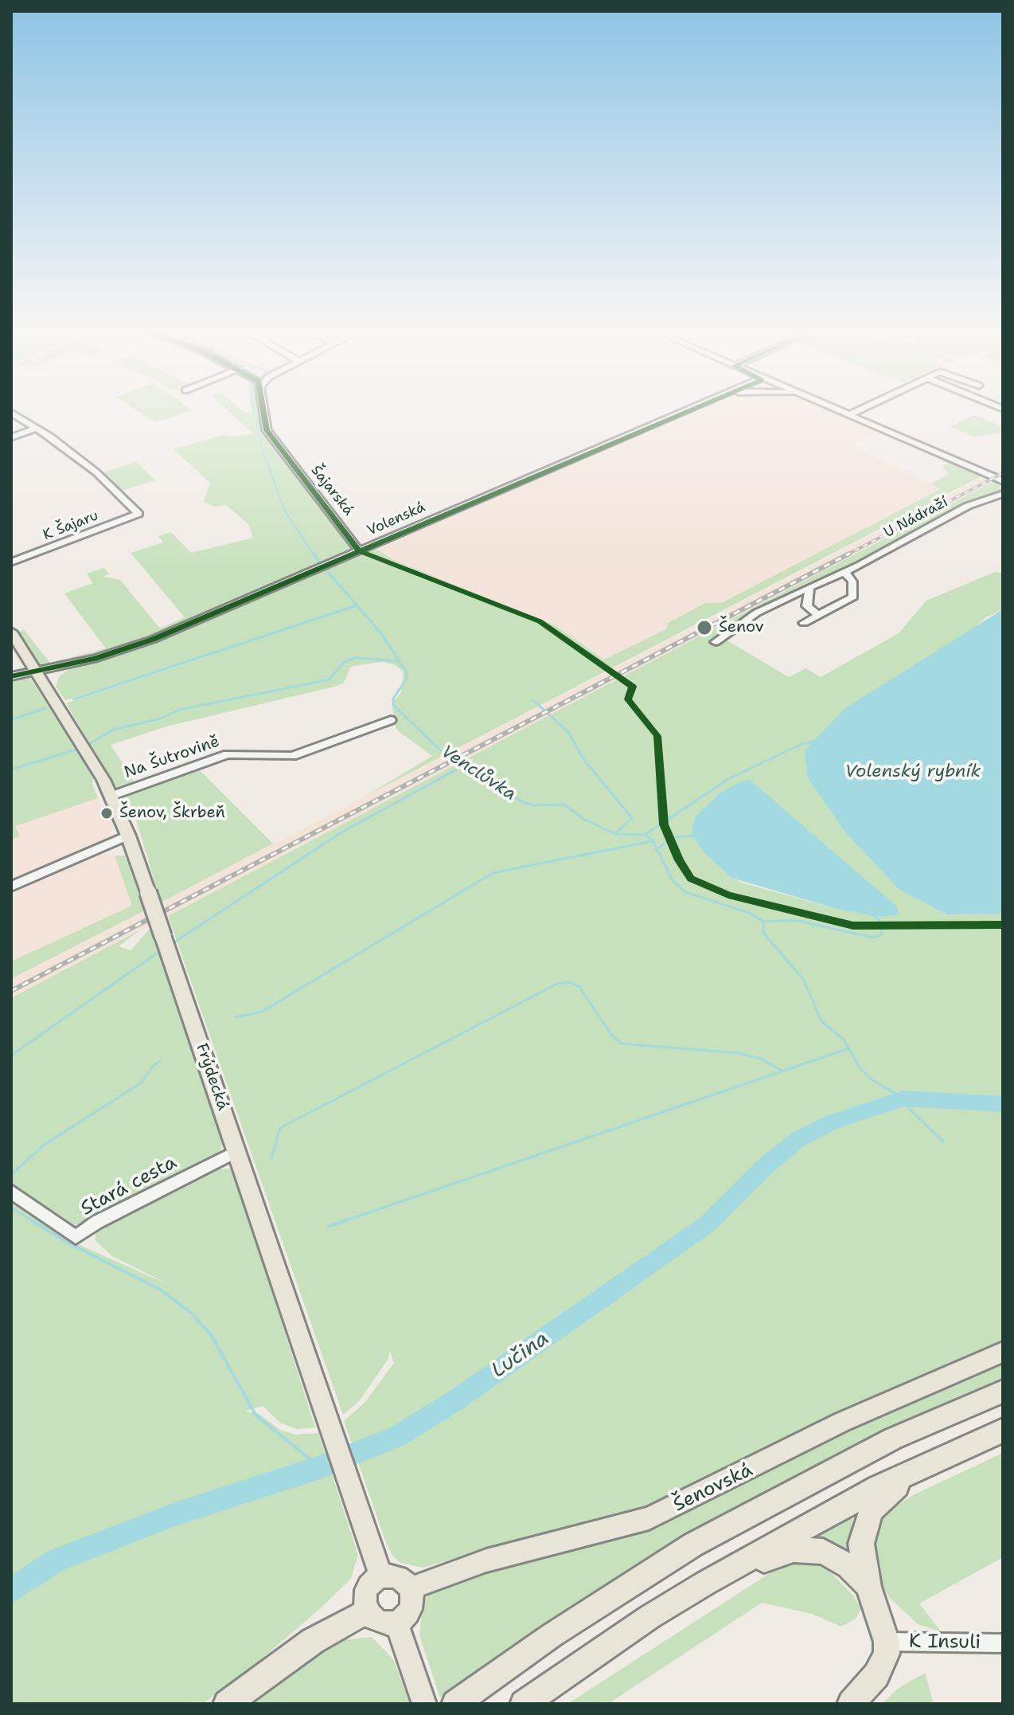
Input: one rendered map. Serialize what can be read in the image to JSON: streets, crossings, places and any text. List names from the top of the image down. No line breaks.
{"streets":{"main road":["Frýdecká","Šenovská"],"street":["Šajarská","U Nádraží","Volenská","K Šajaru","Na Šutrovině","Stará cesta","K Insuli"]},"crossings":[["Šajarská","Volenská"],["Volenská","Frýdecká"],["Na Šutrovině","Frýdecká"],["Frýdecká","Stará cesta"],["Frýdecká","Šenovská"]],"water":["Volenský rybník","Venclůvka","Lučina"],"places":["Šenov","Šenov, Škrbeň"]}
